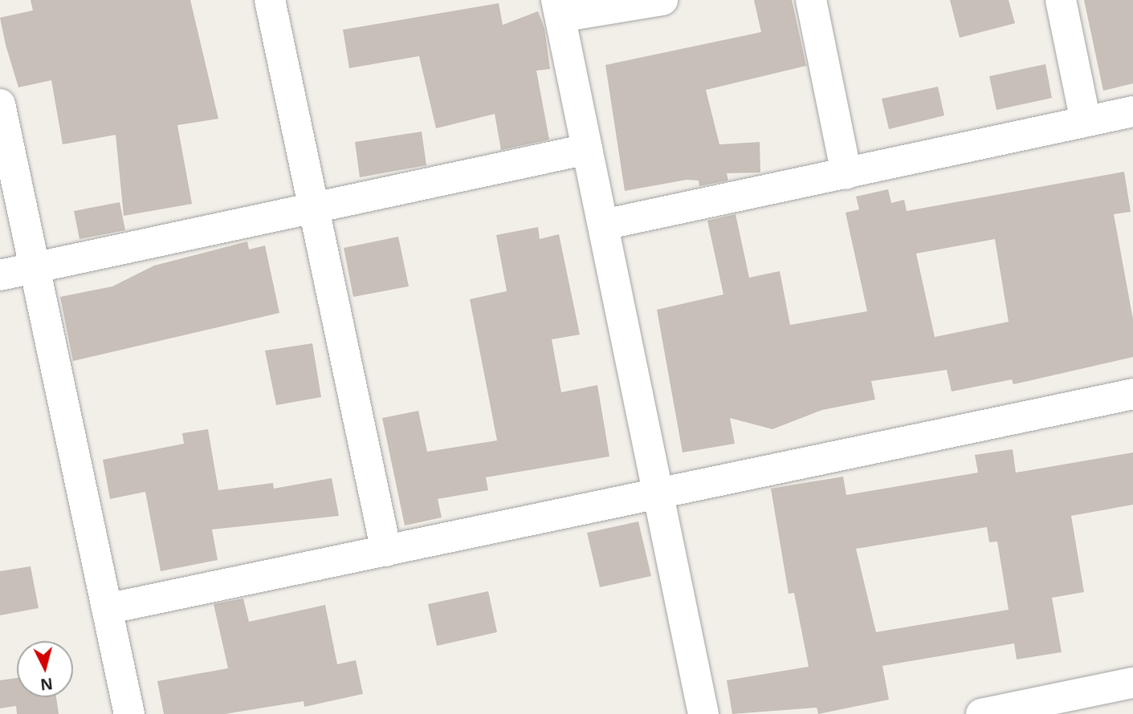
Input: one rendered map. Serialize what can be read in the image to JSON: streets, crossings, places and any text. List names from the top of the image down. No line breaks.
{"north":"bottom"}
